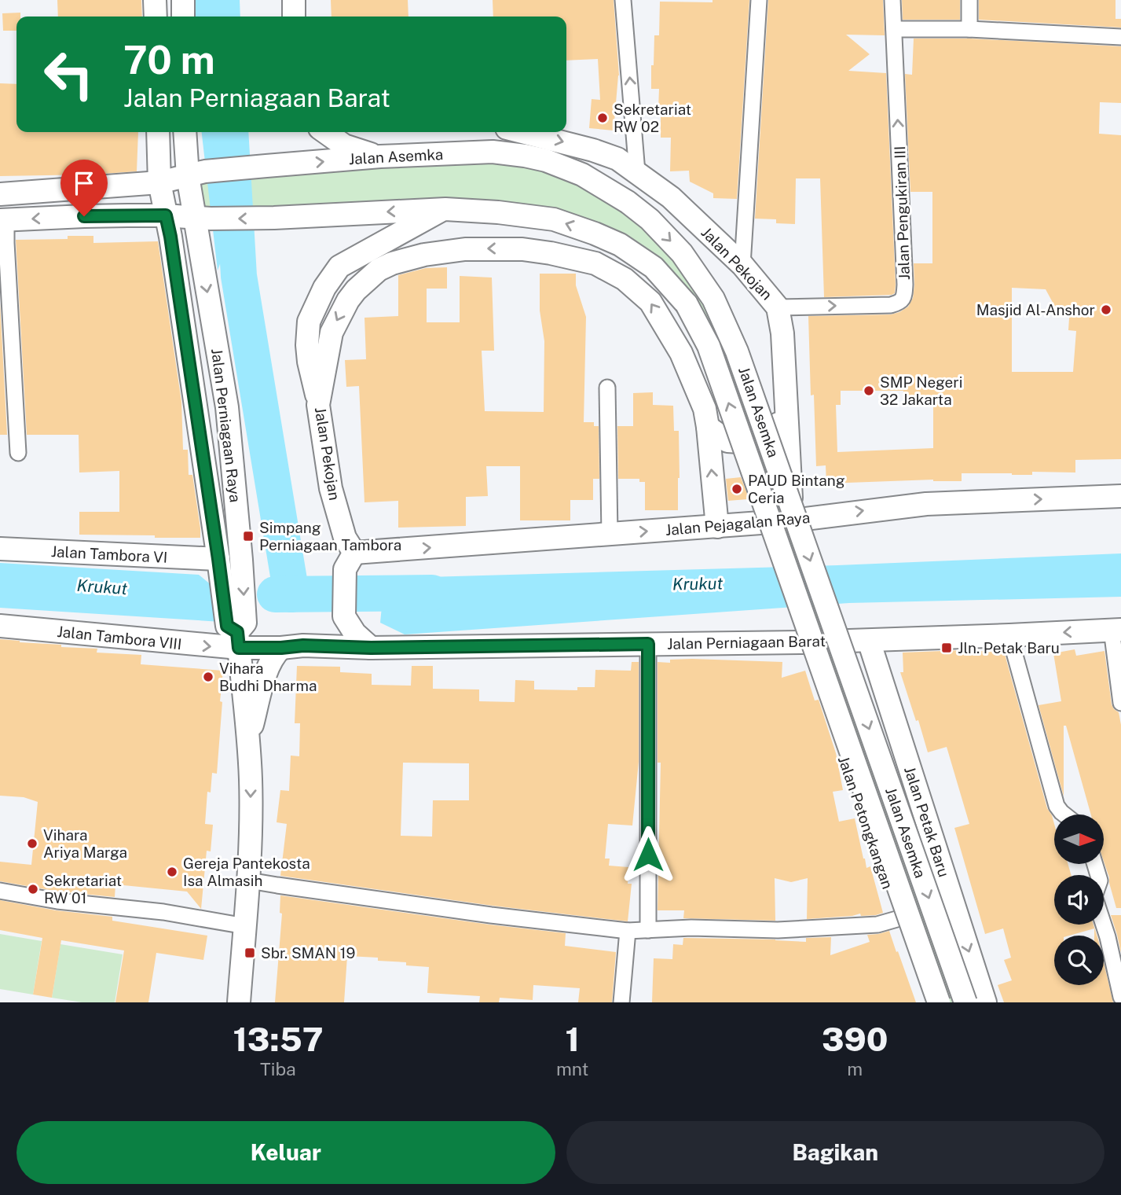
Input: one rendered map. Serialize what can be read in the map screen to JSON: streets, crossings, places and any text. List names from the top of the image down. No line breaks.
{"streets":{"main road":["Jalan Asemka","Jalan Pekojan","Jalan Perniagaan Raya","Jalan Pejagalan Raya","Jalan Tambora VI","Jalan Tambora VIII","Jalan Perniagaan Barat","Jalan Petak Baru","Jalan Petongkangan"],"street":["Jalan Pengukiran III"]},"crossings":[["Jalan Asemka","Jalan Perniagaan Raya"],["Jalan Pengukiran III","Jalan Pekojan"],["Jalan Pekojan","Jalan Pejagalan Raya"],["Jalan Perniagaan Raya","Jalan Tambora VI"],["Jalan Perniagaan Raya","Jalan Tambora VIII"],["Jalan Perniagaan Raya","Jalan Perniagaan Barat"],["Jalan Tambora VIII","Jalan Perniagaan Barat"],["Jalan Perniagaan Barat","Jalan Petak Baru"],["Jalan Perniagaan Barat","Jalan Petongkangan"]],"one_way":["Jalan Pejagalan Raya","Jalan Tambora VIII","Jalan Petak Baru"],"water":["Krukut"],"places":{"other":["Sekretariat RW 02","Masjid Al-Anshor","SMP Negeri 32 Jakarta","PAUD Bintang Ceria","Vihara Budhi Dharma","Vihara Ariya Marga","Gereja Pantekosta Isa Almasih","Sekretariat RW 01"],"transit":["Simpang Perniagaan Tambora","Jln. Petak Baru","Sbr. SMAN 19"]},"north":"right","page":{"turn":["70 m","Jalan Perniagaan Barat"],"eta":["13:57","Tiba","1","mnt","390","m"],"buttons":["Keluar","Bagikan"]}}
